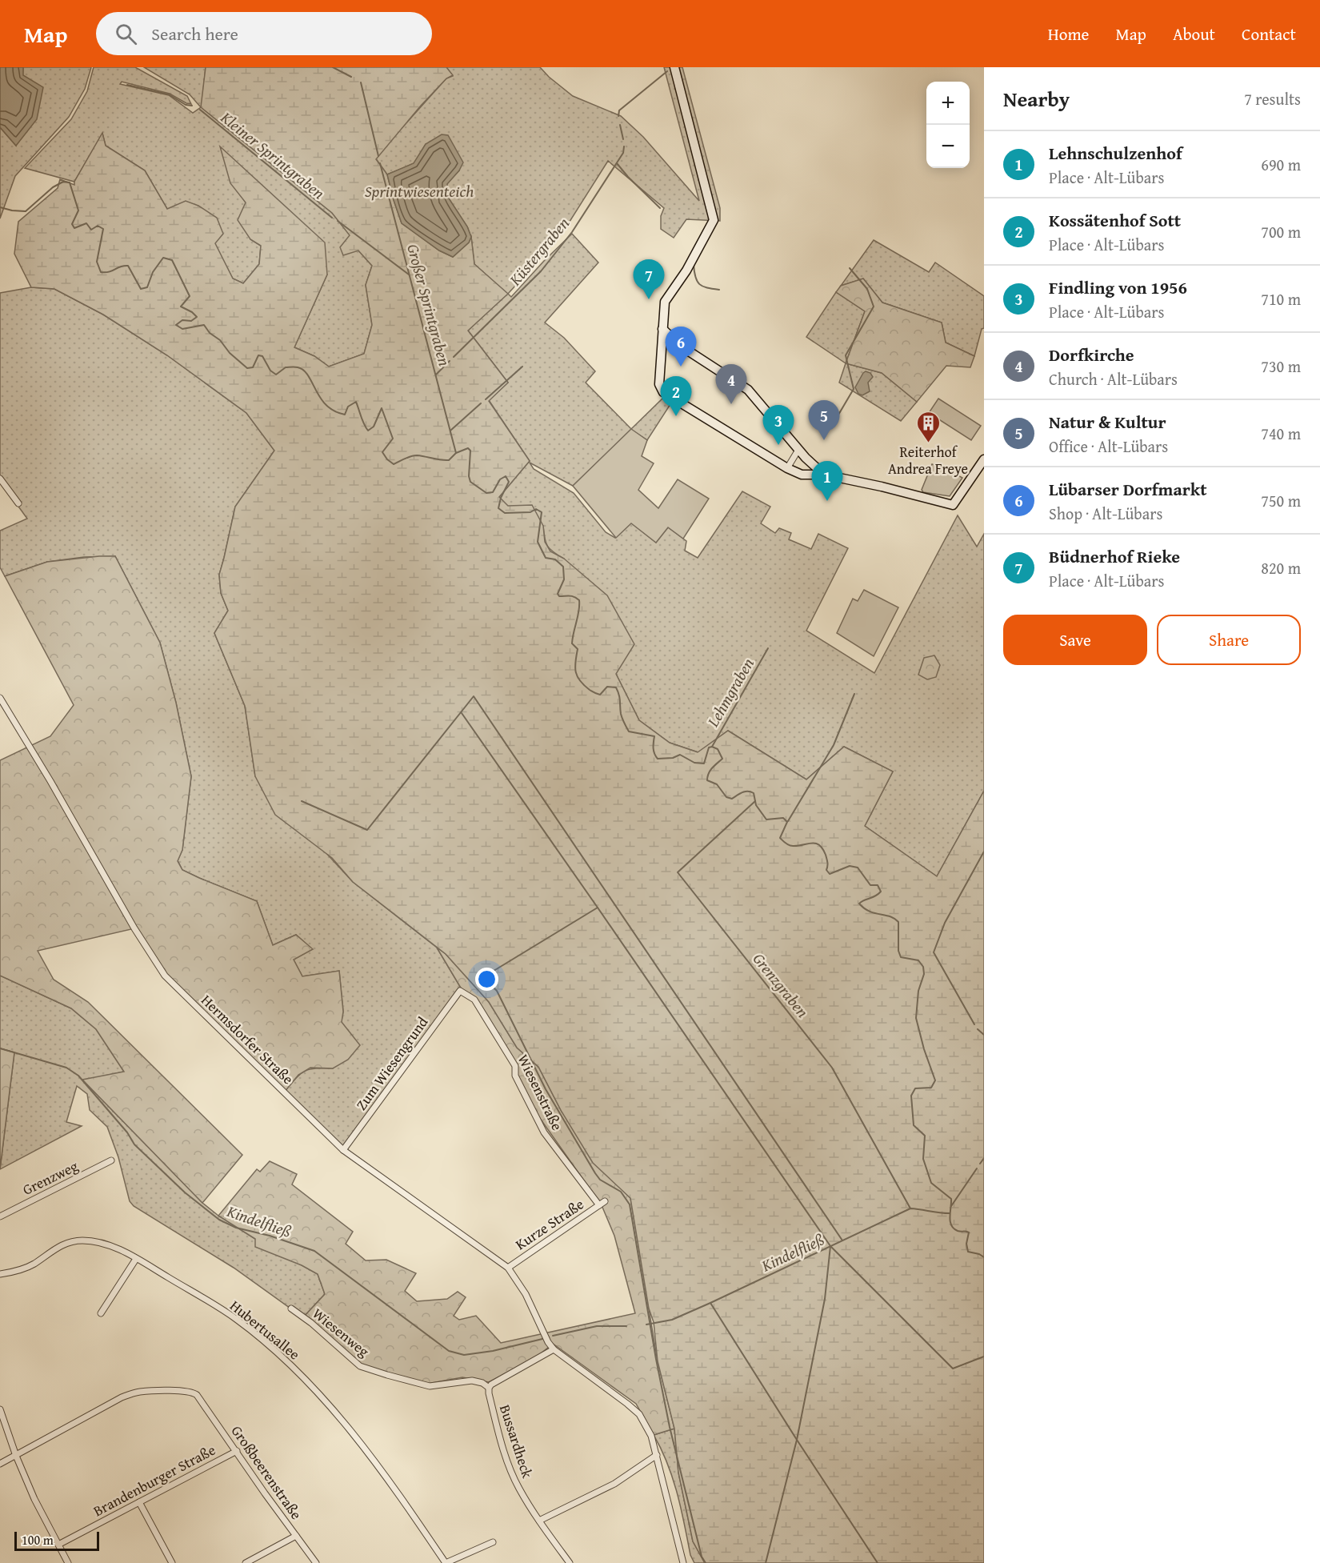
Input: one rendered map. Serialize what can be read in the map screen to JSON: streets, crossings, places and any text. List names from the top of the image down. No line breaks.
{"streets":{"street":["Hermsdorfer Straße","Zum Wiesengrund","Wiesenstraße","Grenzweg","Kurze Straße","Hubertusallee","Wiesenweg","Bussardheck","Großbeerenstraße","Brandenburger Straße"]},"crossings":[["Hermsdorfer Straße","Zum Wiesengrund"],["Hermsdorfer Straße","Kurze Straße"],["Zum Wiesengrund","Wiesenstraße"],["Wiesenstraße","Kurze Straße"],["Wiesenweg","Bussardheck"],["Großbeerenstraße","Brandenburger Straße"]],"water":["Kleiner Sprintgraben","Sprintwiesenteich","Küstergraben","Großer Sprintgraben","Lehmgraben","Grenzgraben","Kindelfließ"],"places":{"building":["Reiterhof Andrea Freye"]},"scale_bar":"100 m","page":{"header":"Map","search":"Search here","nav":["Home","Map","About","Contact"],"heading":["Nearby","7 results"],"map_buttons":["+","−"],"list":[{"mark":"1","name":"Lehnschulzenhof","note":"Place · Alt-Lübars","value":"690 m"},{"mark":"2","name":"Kossätenhof Sott","note":"Place · Alt-Lübars","value":"700 m"},{"mark":"3","name":"Findling von 1956","note":"Place · Alt-Lübars","value":"710 m"},{"mark":"4","name":"Dorfkirche","note":"Church · Alt-Lübars","value":"730 m"},{"mark":"5","name":"Natur & Kultur","note":"Office · Alt-Lübars","value":"740 m"},{"mark":"6","name":"Lübarser Dorfmarkt","note":"Shop · Alt-Lübars","value":"750 m"},{"mark":"7","name":"Büdnerhof Rieke","note":"Place · Alt-Lübars","value":"820 m"}],"pins":["7","6","4","2","5","3","1"],"buttons":["Save","Share"],"scale":"100 m"}}
